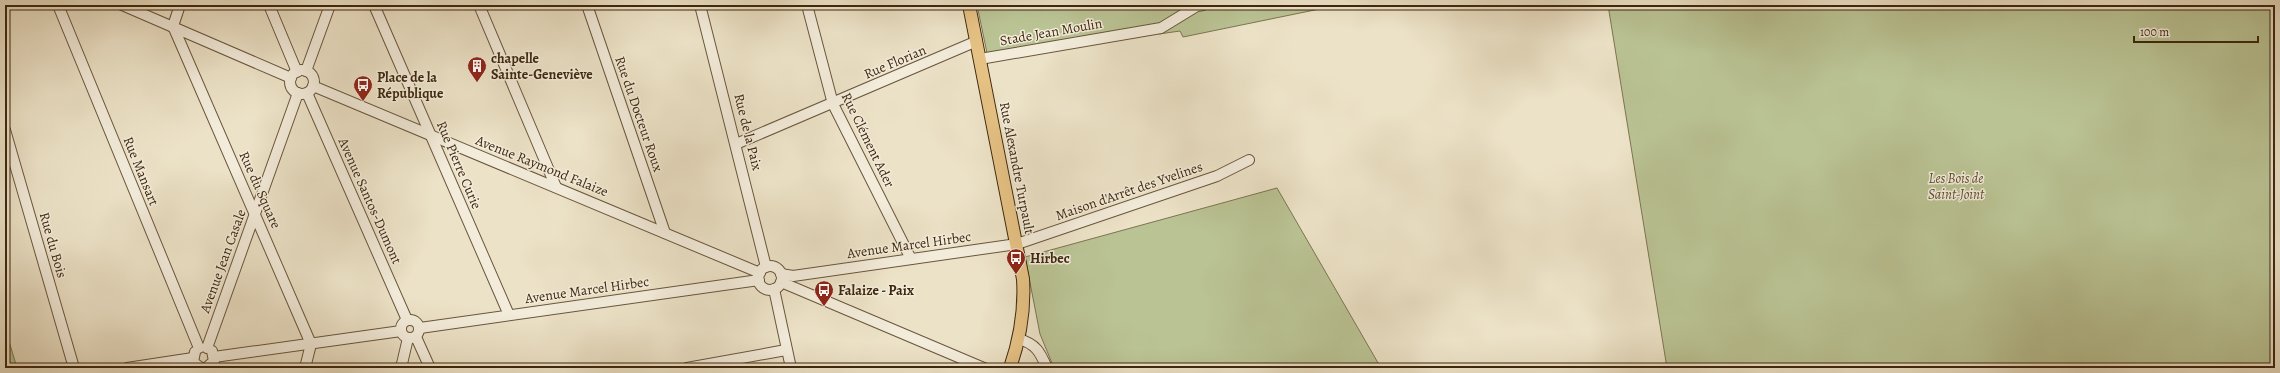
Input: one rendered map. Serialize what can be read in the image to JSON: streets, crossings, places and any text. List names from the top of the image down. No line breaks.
{"streets":{"main road":["Rue Alexandre Turpault"],"street":["Stade Jean Moulin","Rue Florian","Rue du Docteur Roux","Rue de la Paix","Rue Clément Ader","Rue Pierre Curie","Avenue Raymond Falaize","Rue Mansart","Rue du Square","Maison d'Arrêt des Yvelines","Avenue Santos-Dumont","Rue du Bois","Avenue Marcel Hirbec","Avenue Jean Casale"]},"crossings":[["Stade Jean Moulin","Rue Alexandre Turpault"],["Rue Florian","Rue de la Paix"],["Rue Florian","Rue Clément Ader"],["Rue Florian","Rue Alexandre Turpault"],["Rue du Docteur Roux","Avenue Raymond Falaize"],["Rue de la Paix","Avenue Raymond Falaize"],["Rue de la Paix","Avenue Marcel Hirbec"],["Rue Clément Ader","Avenue Marcel Hirbec"],["Rue Pierre Curie","Avenue Raymond Falaize"],["Rue Pierre Curie","Avenue Marcel Hirbec"],["Avenue Raymond Falaize","Avenue Santos-Dumont"],["Avenue Raymond Falaize","Avenue Marcel Hirbec"],["Avenue Raymond Falaize","Avenue Jean Casale"],["Rue Alexandre Turpault","Maison d'Arrêt des Yvelines"],["Rue Alexandre Turpault","Avenue Marcel Hirbec"],["Rue Mansart","Avenue Marcel Hirbec"],["Rue Mansart","Avenue Jean Casale"],["Rue du Square","Avenue Marcel Hirbec"],["Rue du Square","Avenue Jean Casale"],["Maison d'Arrêt des Yvelines","Avenue Marcel Hirbec"],["Avenue Santos-Dumont","Avenue Jean Casale"]],"parks":["Les Bois de Saint-Joint"],"places":{"building":["chapelle Sainte-Geneviève"],"bus stop":["Place de la République","Hirbec","Falaize - Paix"]},"scale_bar":"100 m"}
